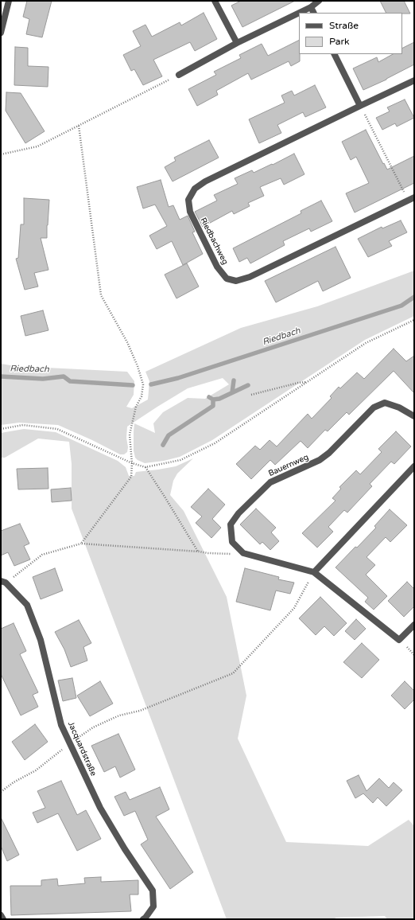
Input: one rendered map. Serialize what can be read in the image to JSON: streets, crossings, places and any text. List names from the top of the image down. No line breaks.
{"streets":{"street":["Riedbachweg","Bauernweg","Jacquardstraße"]},"water":["Riedbach"],"legend":["Straße","Park"]}
